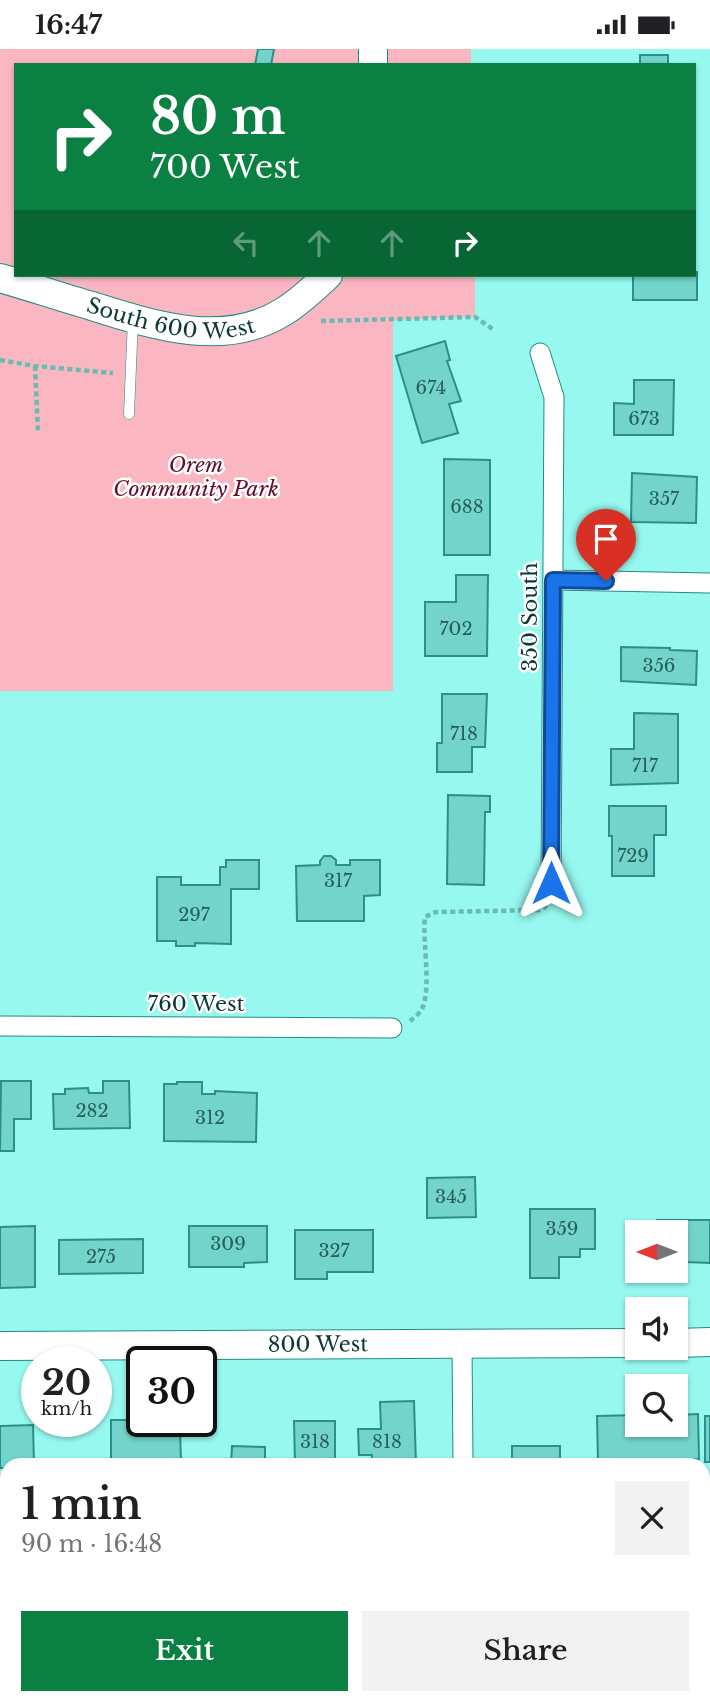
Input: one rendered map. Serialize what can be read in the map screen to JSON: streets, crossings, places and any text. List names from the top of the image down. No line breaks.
{"streets":{"street":["South 600 West","350 South","760 West","800 West"]},"parks":["Orem Community Park"],"house_numbers":["674","673","357","688","702","356","718","717","729","317","297","282","312","345","359","309","327","275","318","818"],"north":"left","page":{"status":"16:47","turn":["80 m","700 West"],"speed":"20 km/h","limit":"30","heading":["1 min","90 m · 16:48"],"buttons":["Exit","Share"]}}
